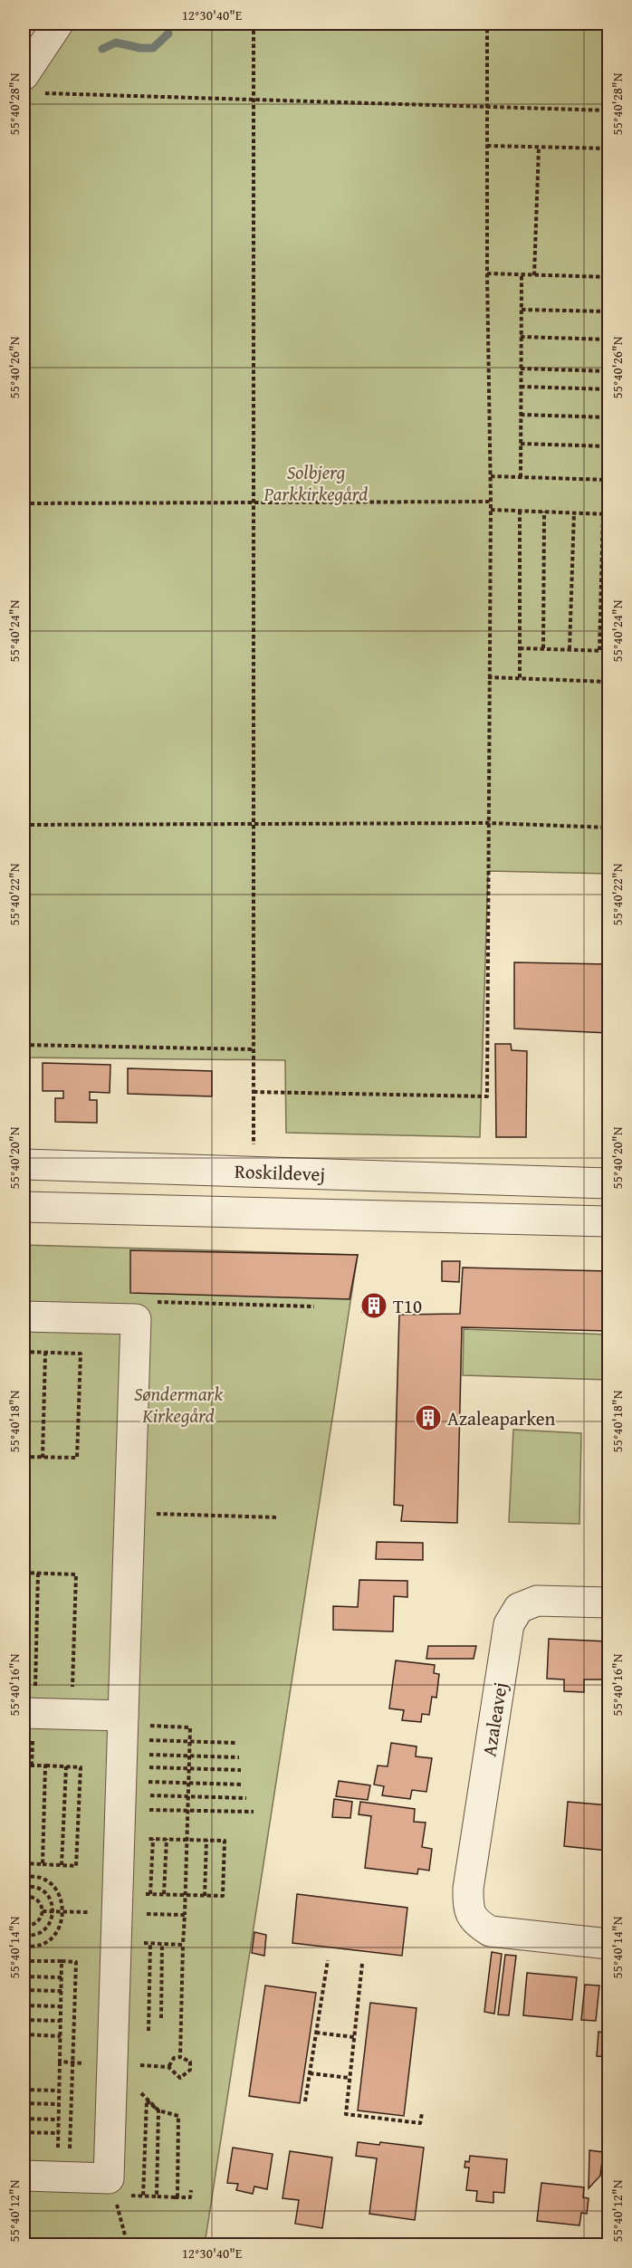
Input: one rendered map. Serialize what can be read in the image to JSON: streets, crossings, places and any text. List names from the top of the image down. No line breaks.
{"streets":{"street":["Roskildevej","Azaleavej"]},"parks":["Solbjerg Parkkirkegård","Søndermark Kirkegård"],"places":{"building":["T10","Azaleaparken"]},"coordinates":["12°30'40\"E","55°40'28\"N","55°40'26\"N","55°40'24\"N","55°40'22\"N","55°40'20\"N","55°40'18\"N","55°40'16\"N","55°40'14\"N","55°40'12\"N"]}
